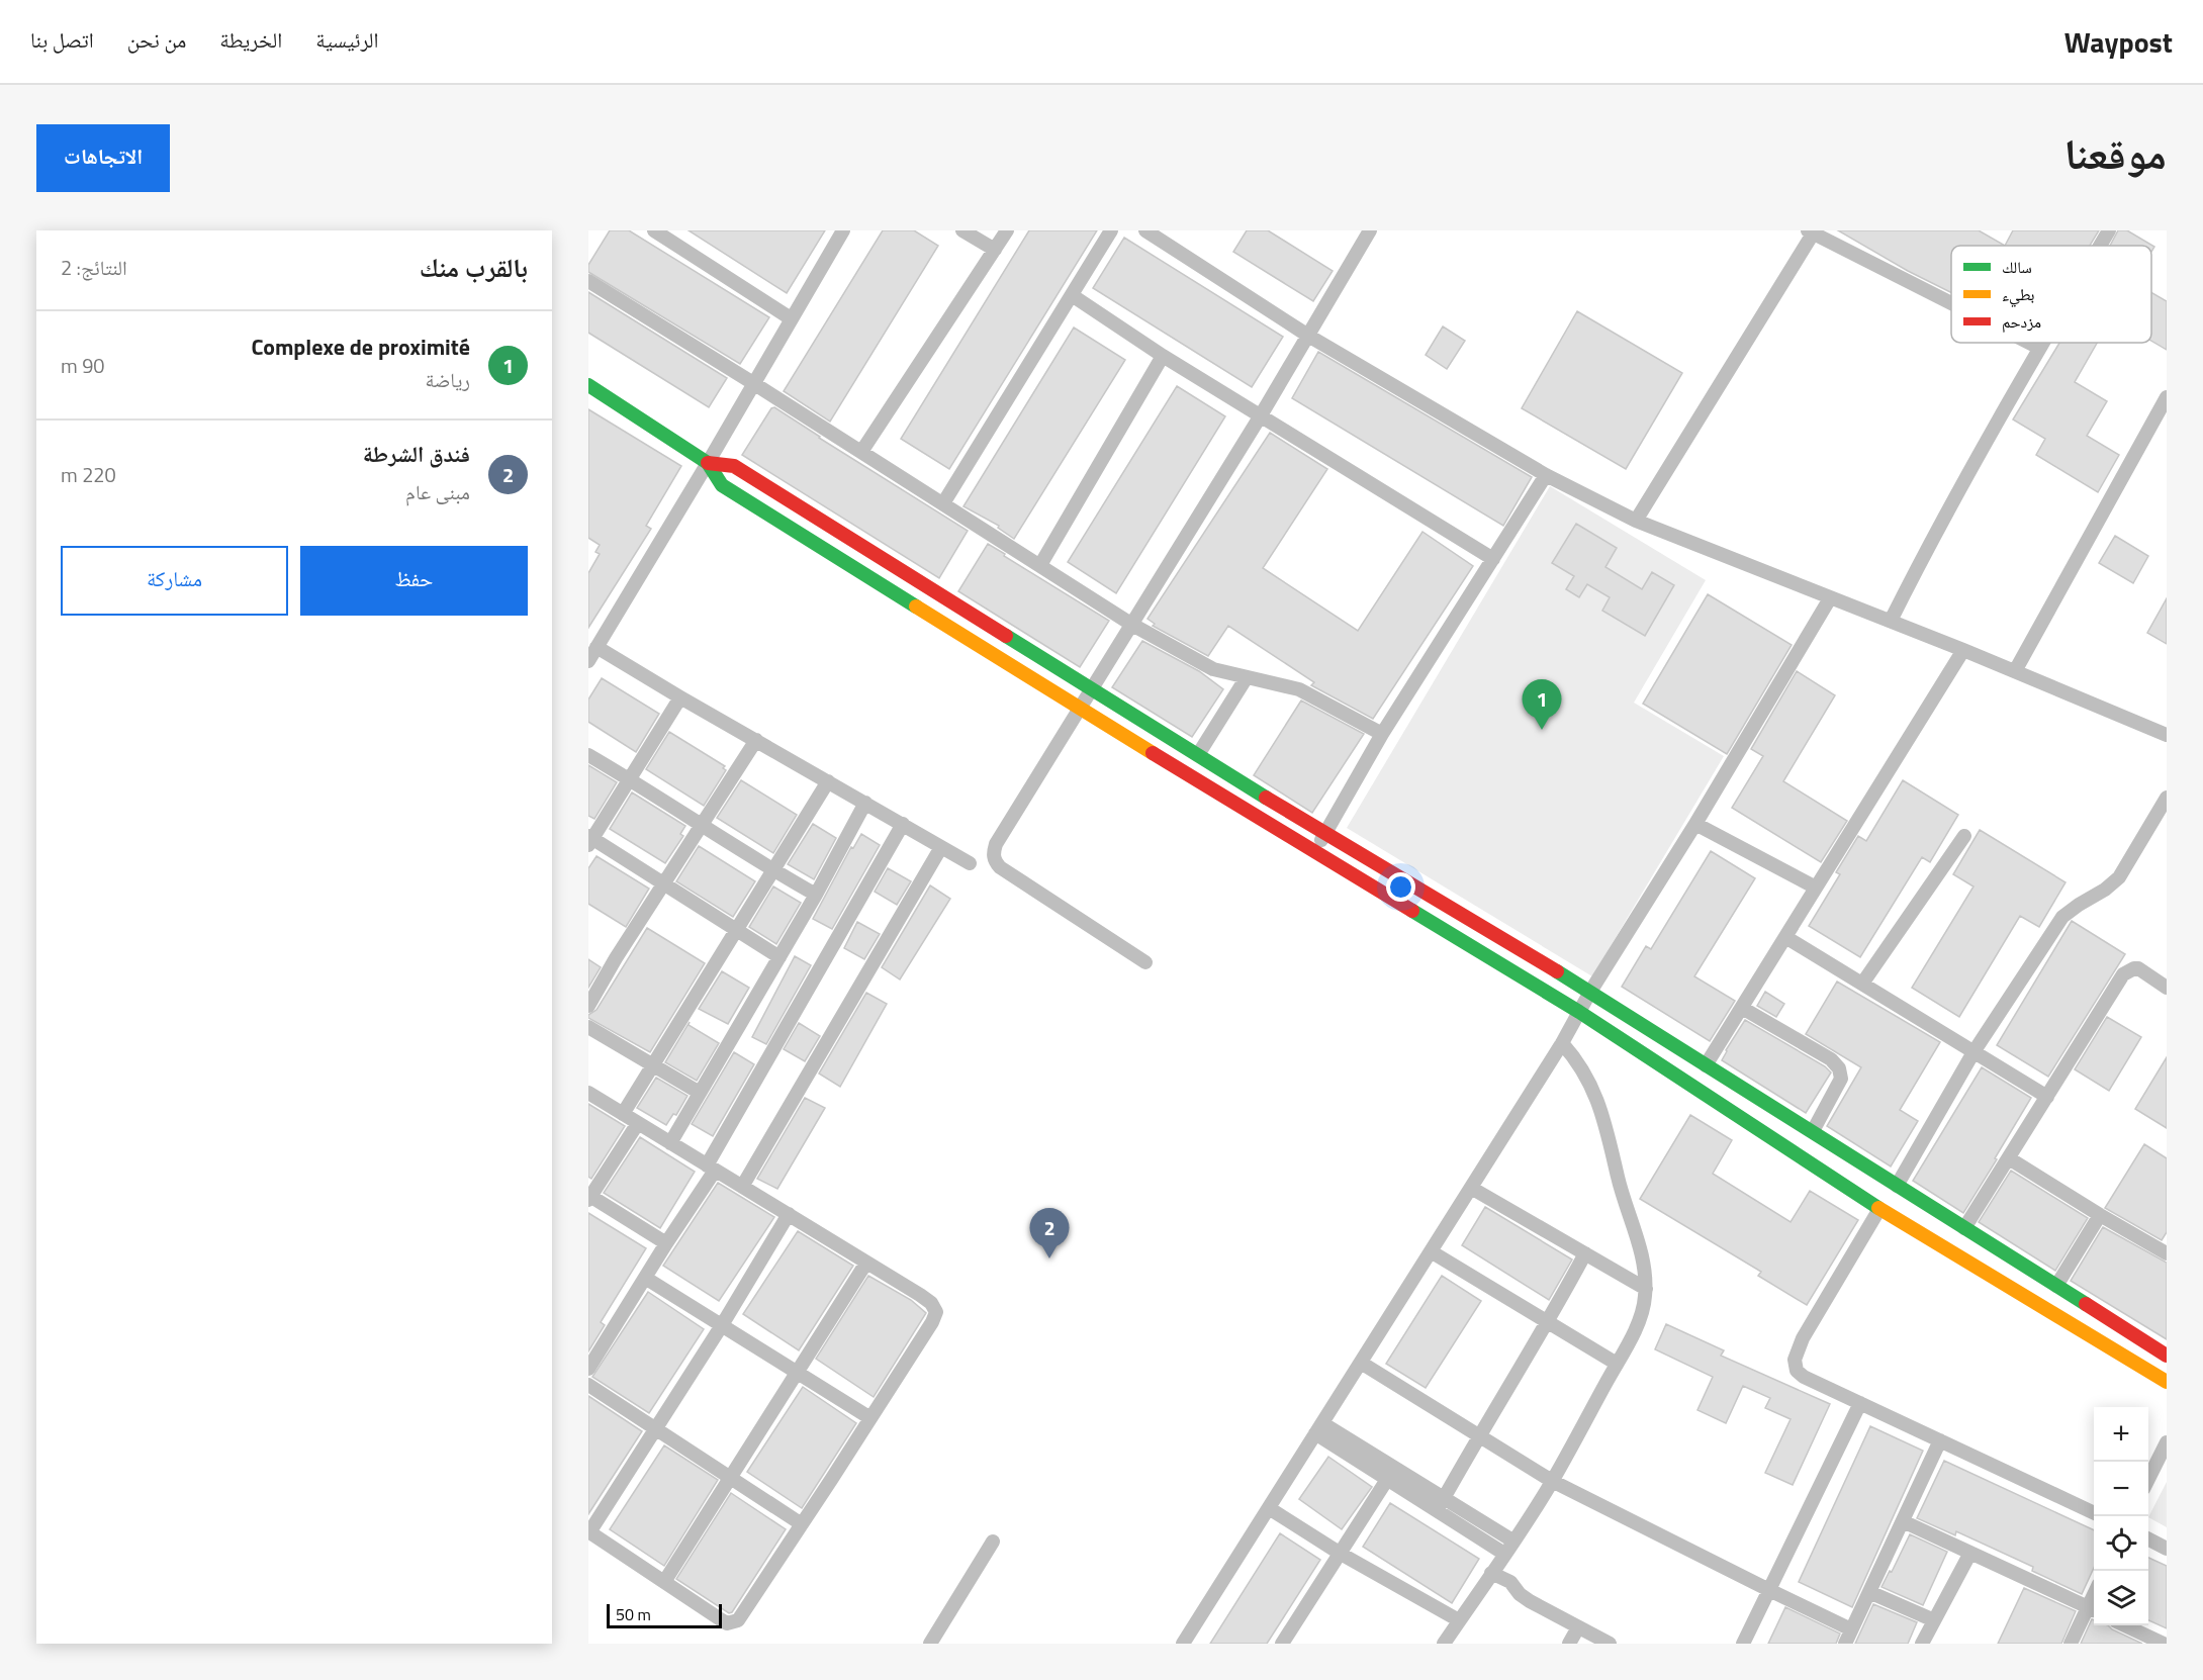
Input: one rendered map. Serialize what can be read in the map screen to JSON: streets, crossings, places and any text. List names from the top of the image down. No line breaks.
{"legend":["سالك","بطيء","مزدحم"],"scale_bar":"50 m","page":{"header":"Waypost","nav":["الرئيسية","الخريطة","من نحن","اتصل بنا"],"title":"موقعنا","buttons":["الاتجاهات",["حفظ","مشاركة"]],"heading":["بالقرب منك","النتائج: 2"],"list":[{"mark":"1","name":"Complexe de proximité","note":"رياضة","value":"90 m"},{"mark":"2","name":"فندق الشرطة","note":"مبنى عام","value":"220 m"}],"pins":["1","2"],"map_buttons":["+","−"],"scale":"50 m"}}
